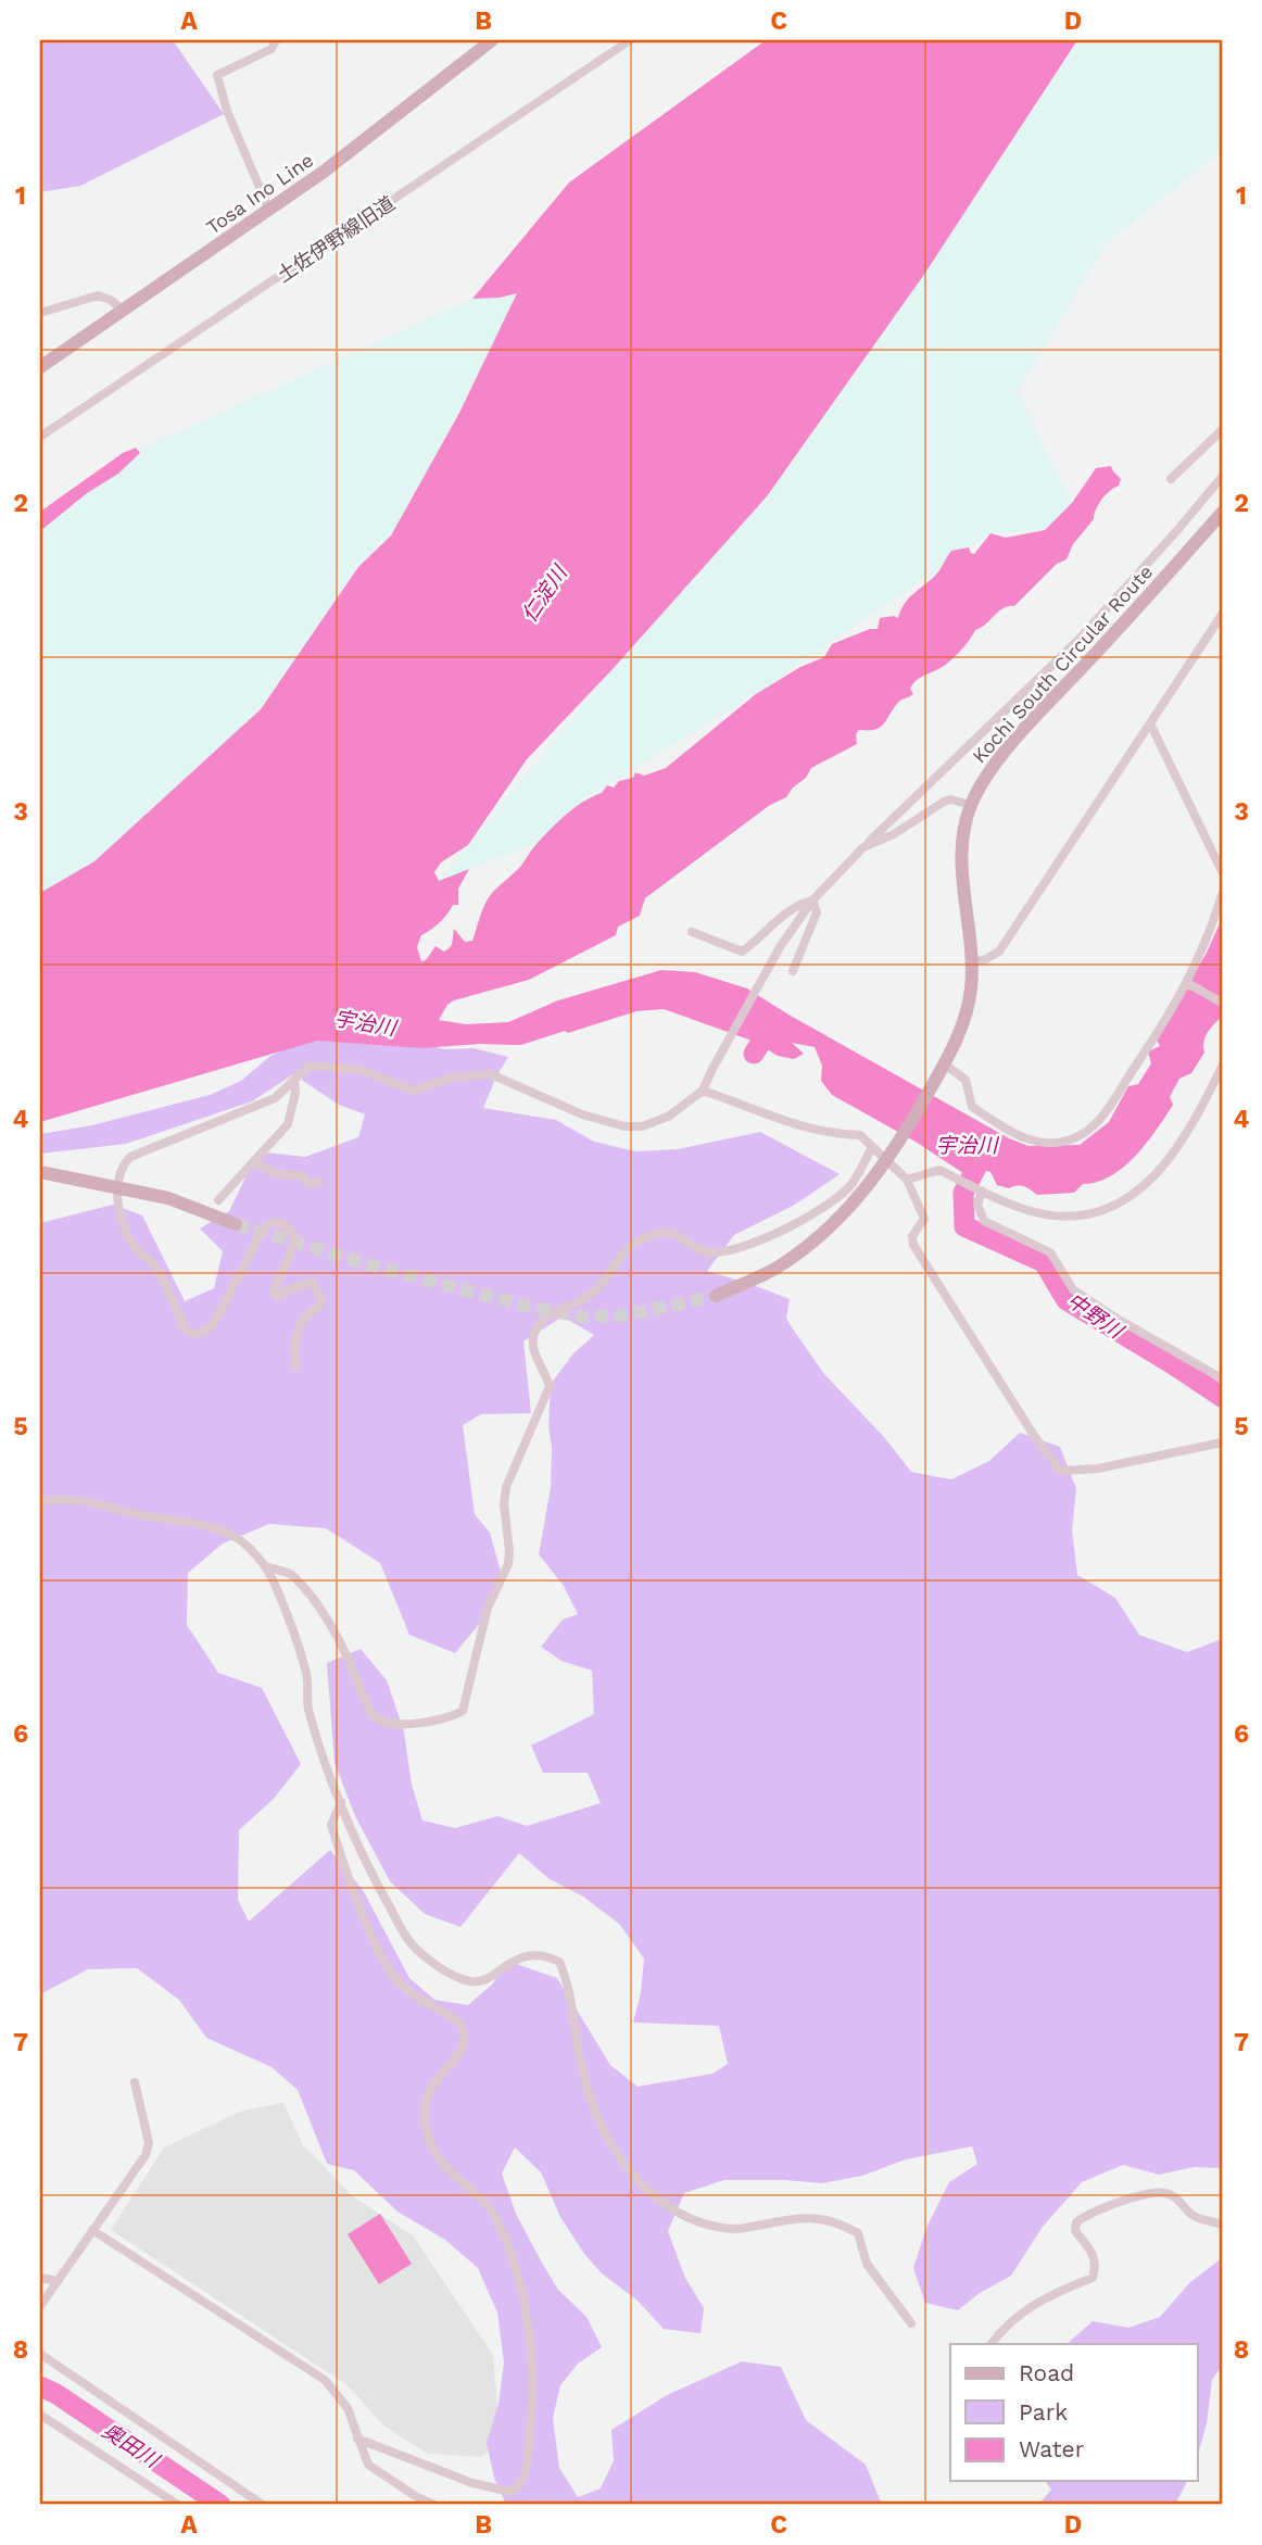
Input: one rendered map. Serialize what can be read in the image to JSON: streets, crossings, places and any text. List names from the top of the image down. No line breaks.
{"streets":{"main road":["Tosa Ino Line","Kochi South Circular Route"],"street":["土佐伊野線旧道"]},"water":["仁淀川","宇治川","中野川","奥田川"],"legend":["Road","Park","Water"],"grid":{"columns":["A","B","C","D"],"rows":["1","2","3","4","5","6","7","8"]}}
